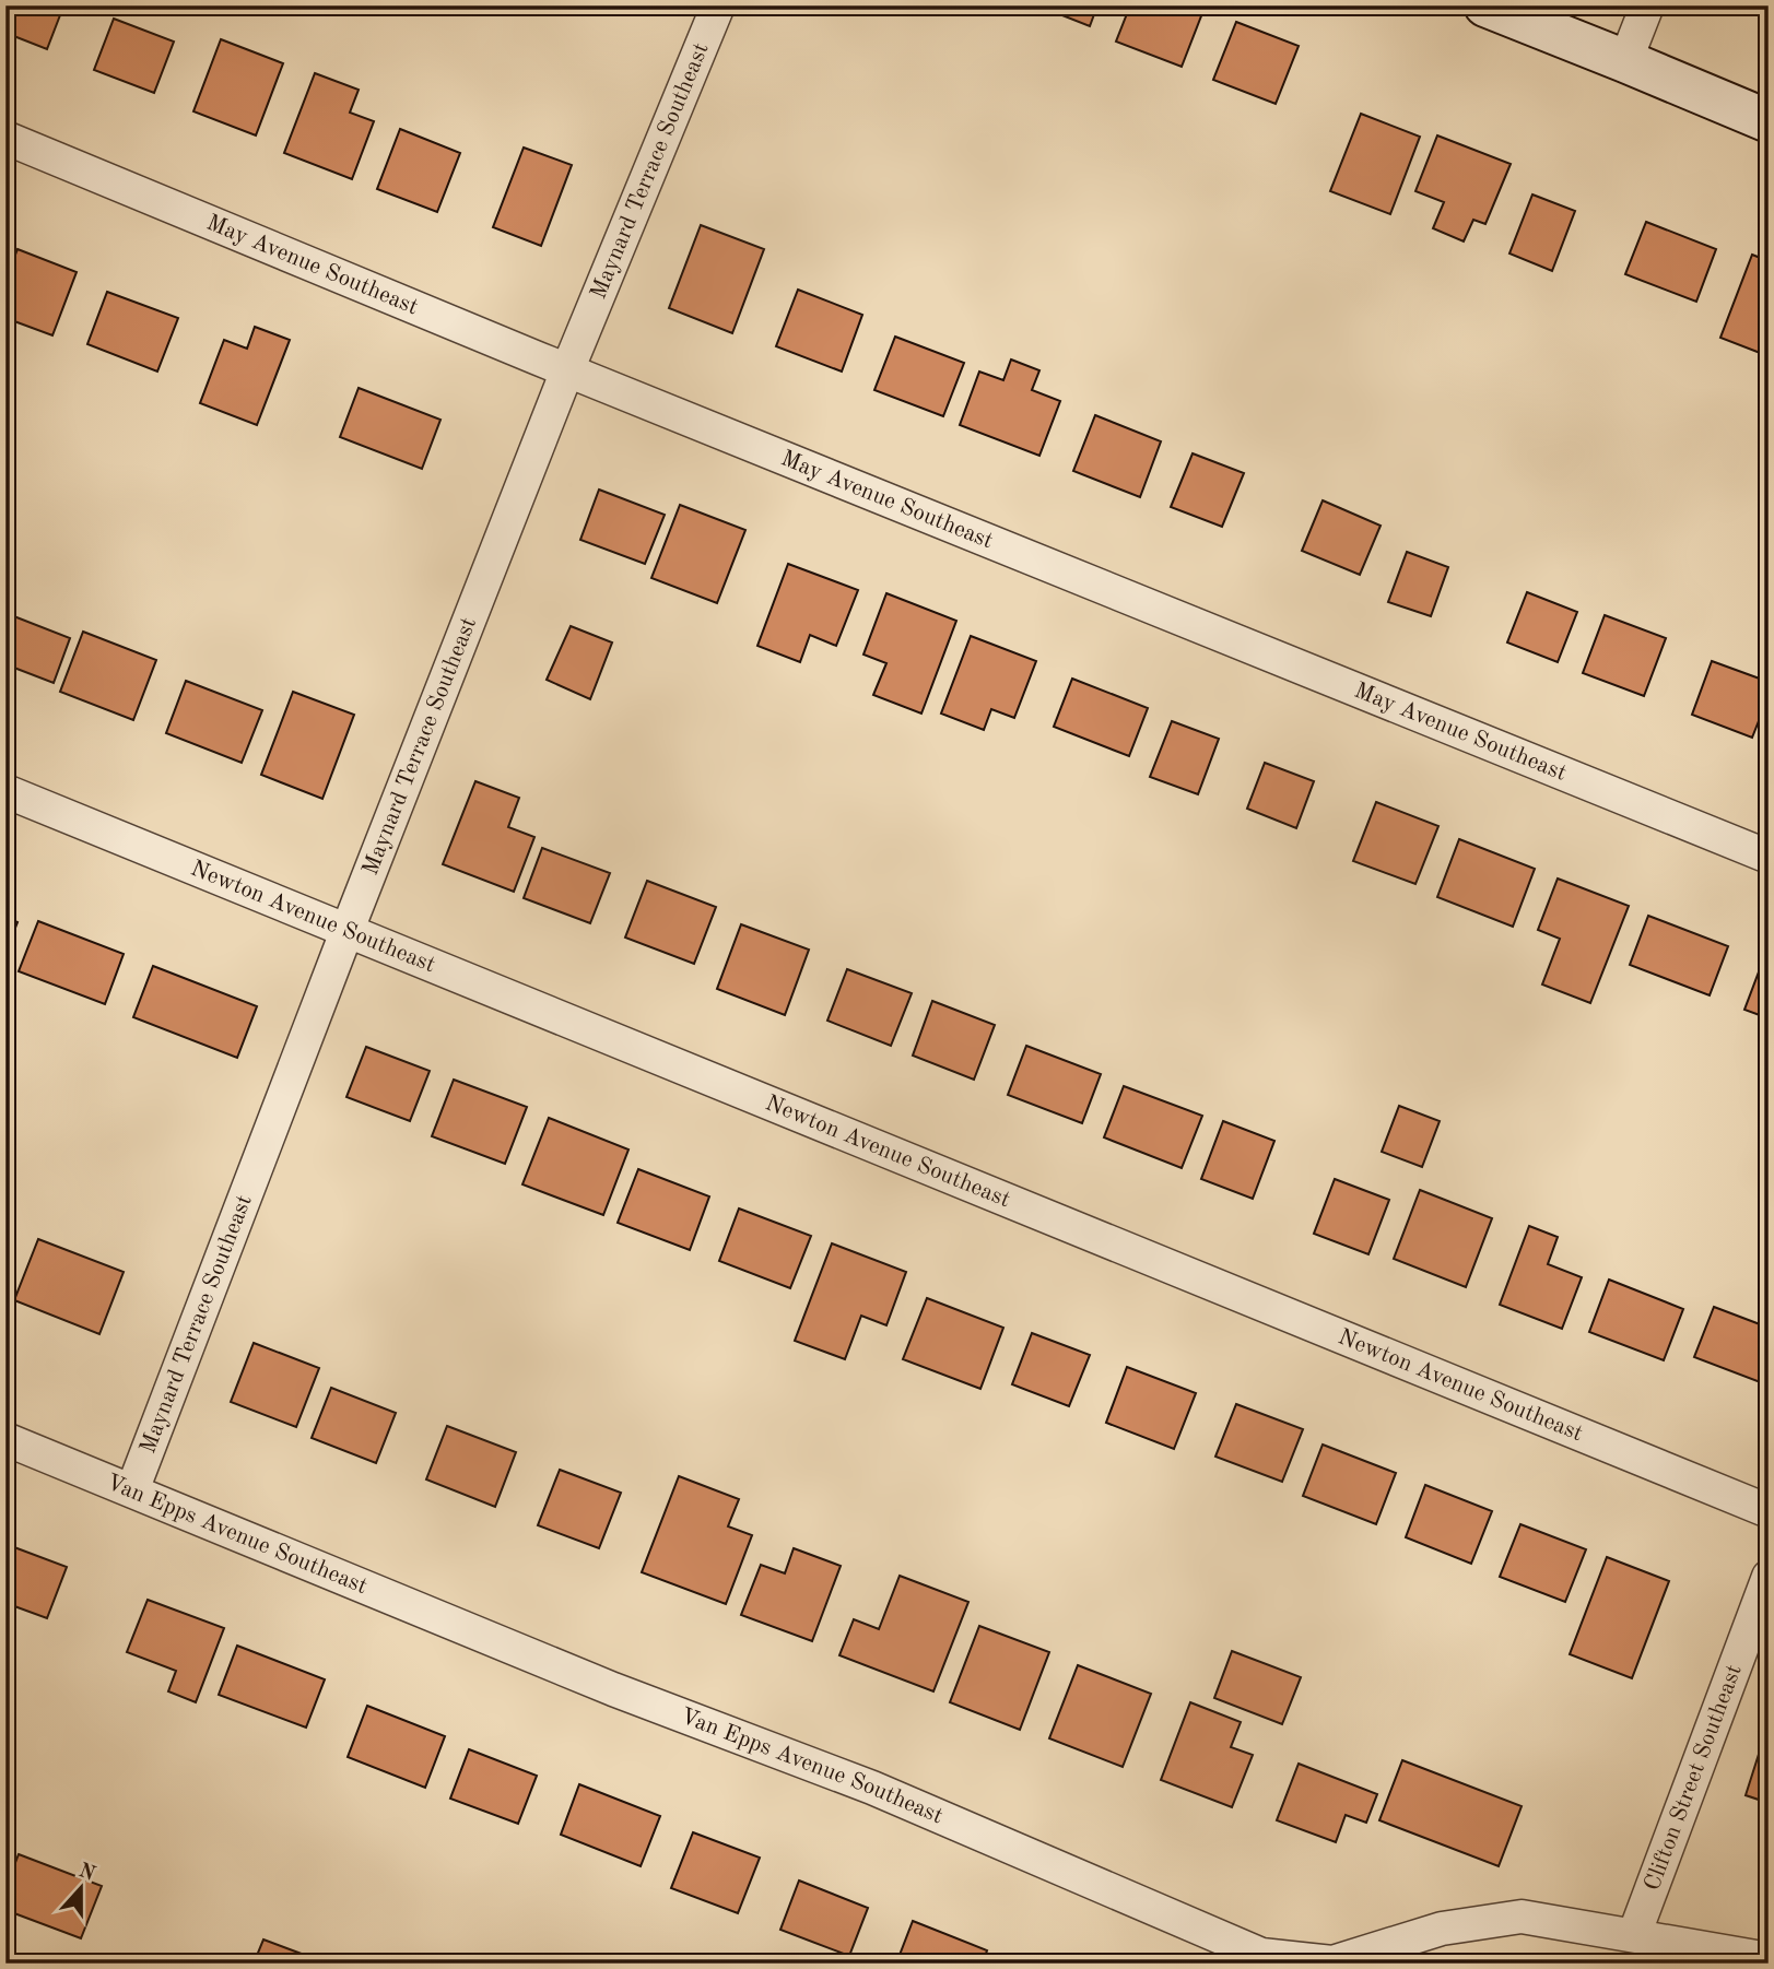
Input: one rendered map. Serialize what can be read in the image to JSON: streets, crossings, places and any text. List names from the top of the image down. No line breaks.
{"streets":{"street":["Maynard Terrace Southeast","May Avenue Southeast","Newton Avenue Southeast","Van Epps Avenue Southeast","Clifton Street Southeast"]},"crossings":[["Maynard Terrace Southeast","May Avenue Southeast"],["Maynard Terrace Southeast","Newton Avenue Southeast"],["Maynard Terrace Southeast","Van Epps Avenue Southeast"],["Van Epps Avenue Southeast","Clifton Street Southeast"]],"north":"top"}
